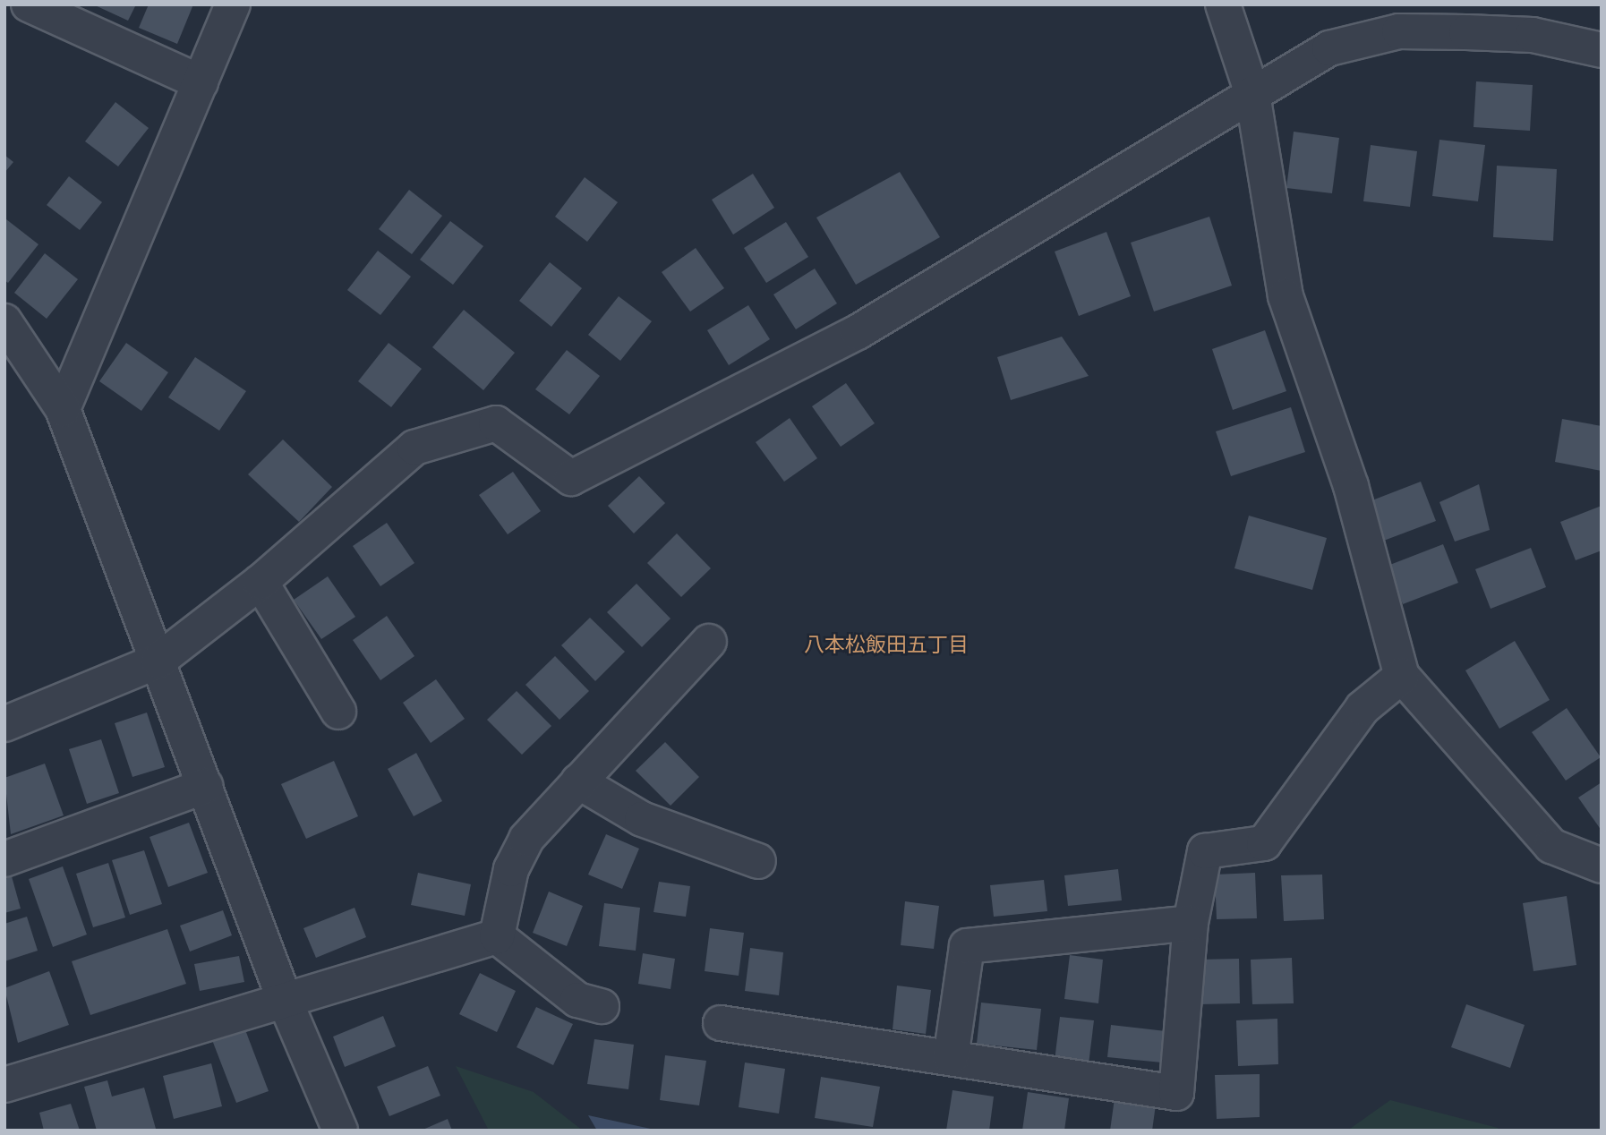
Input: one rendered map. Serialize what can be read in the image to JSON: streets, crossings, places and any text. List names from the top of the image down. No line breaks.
{"districts":["八本松飯田五丁目"]}
